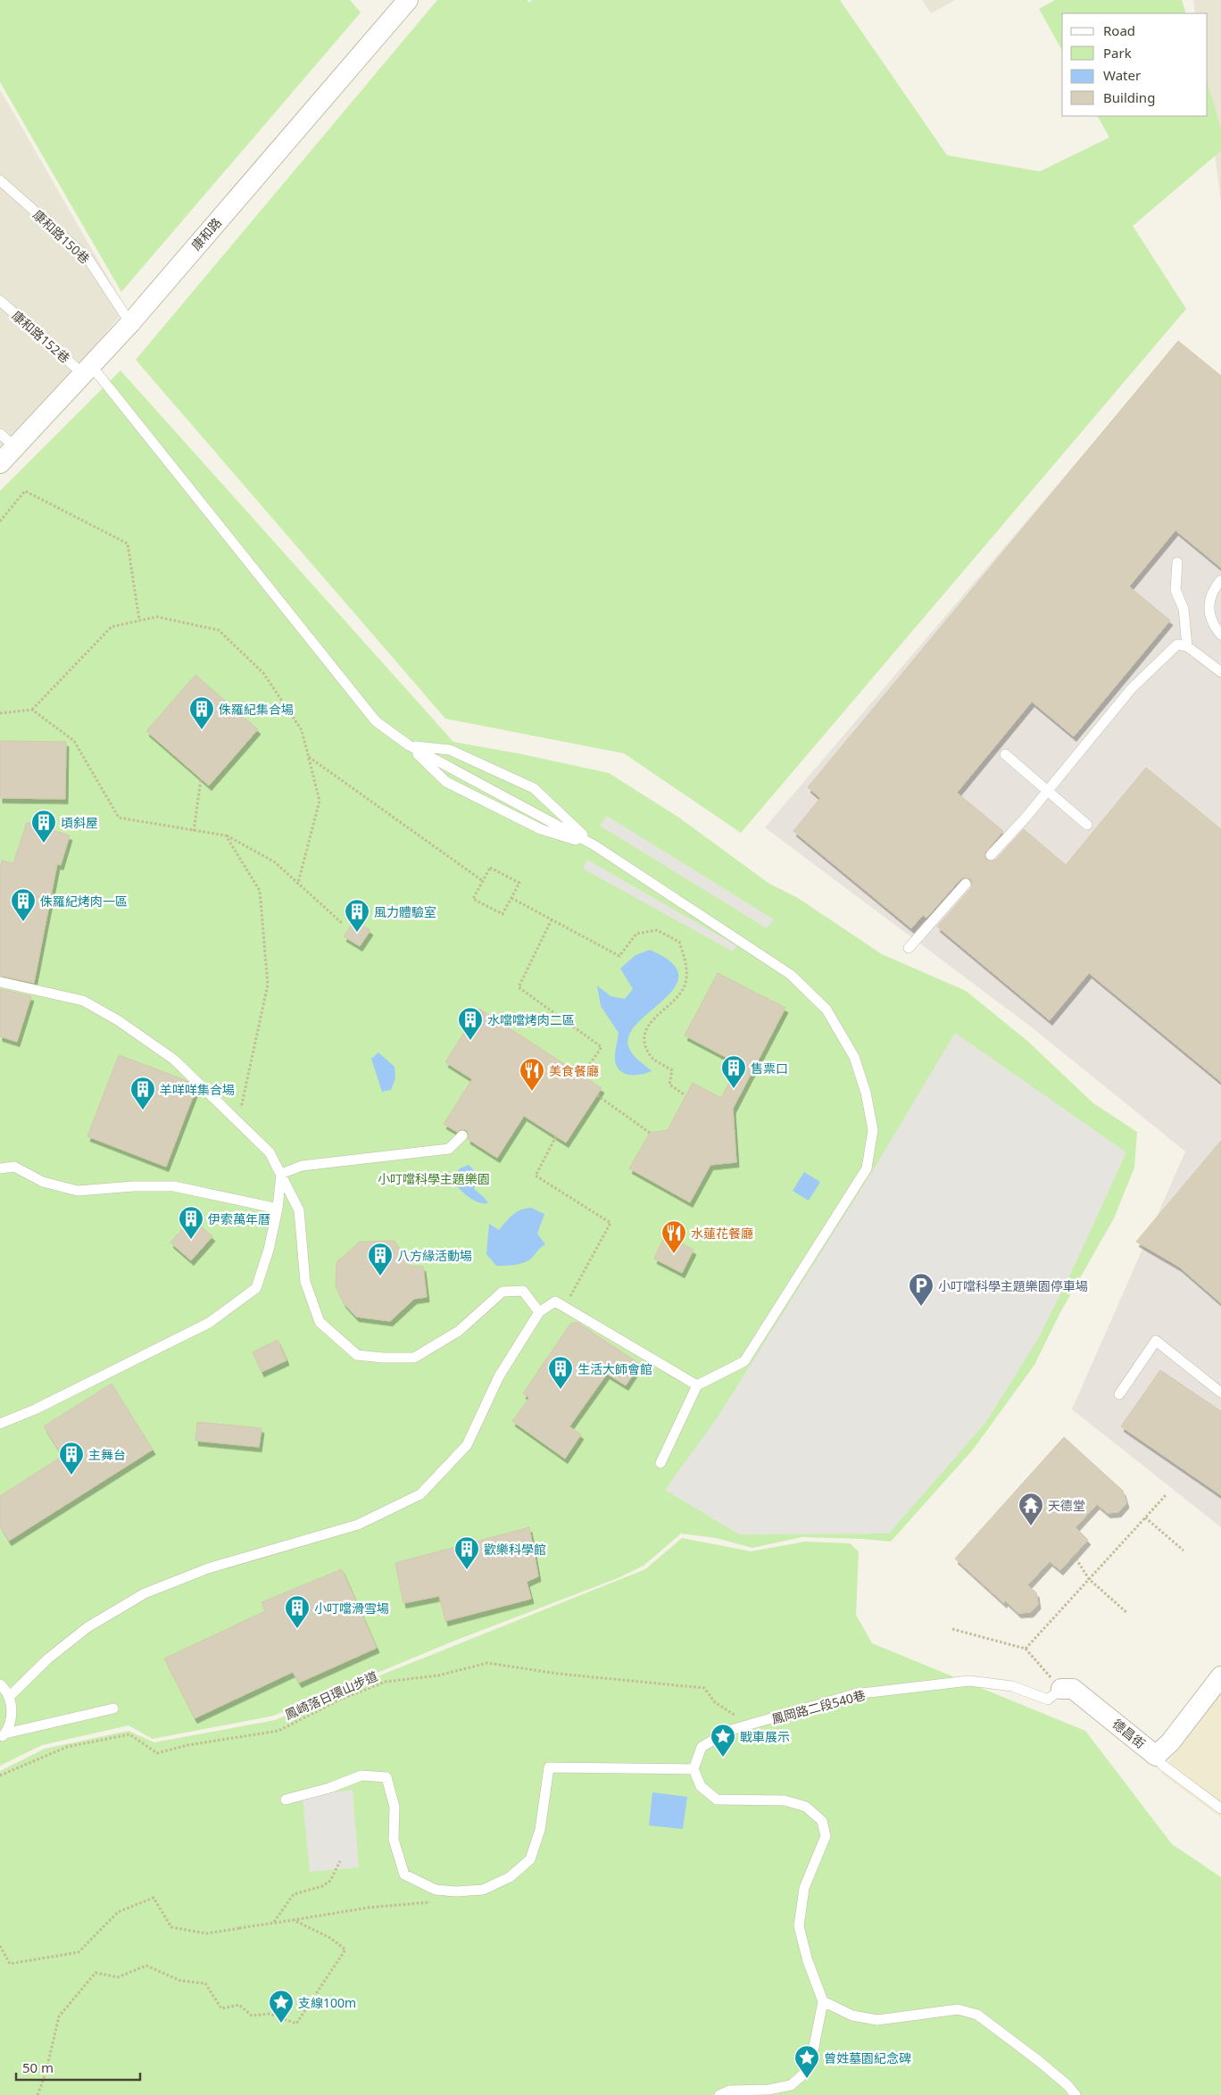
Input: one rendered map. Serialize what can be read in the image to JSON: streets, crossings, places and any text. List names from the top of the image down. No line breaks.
{"streets":{"street":["康和路","德昌街"],"lane":["康和路150巷","康和路152巷","鳳岡路二段540巷"],"path":["鳳崎落日環山步道"]},"crossings":[["康和路","康和路150巷"],["康和路","康和路152巷"],["鳳崎落日環山步道","鳳岡路二段540巷"],["鳳岡路二段540巷","德昌街"]],"parks":["小叮噹科學主題樂園"],"places":{"building":["侏羅紀集合場","頃斜屋","侏羅紀烤肉一區","風力體驗室","水噹噹烤肉二區","售票口","羊咩咩集合場","伊索萬年曆","八方緣活動場","生活大師會館","主舞台","歡樂科學館","小叮噹滑雪場"],"restaurant":["美食餐廳","水蓮花餐廳"],"parking":["小叮噹科學主題樂園停車場"],"temple":["天德堂"],"place":["戰車展示","支線100m","曾姓墓園紀念碑"]},"legend":["Road","Park","Water","Building"],"scale_bar":"50 m"}
